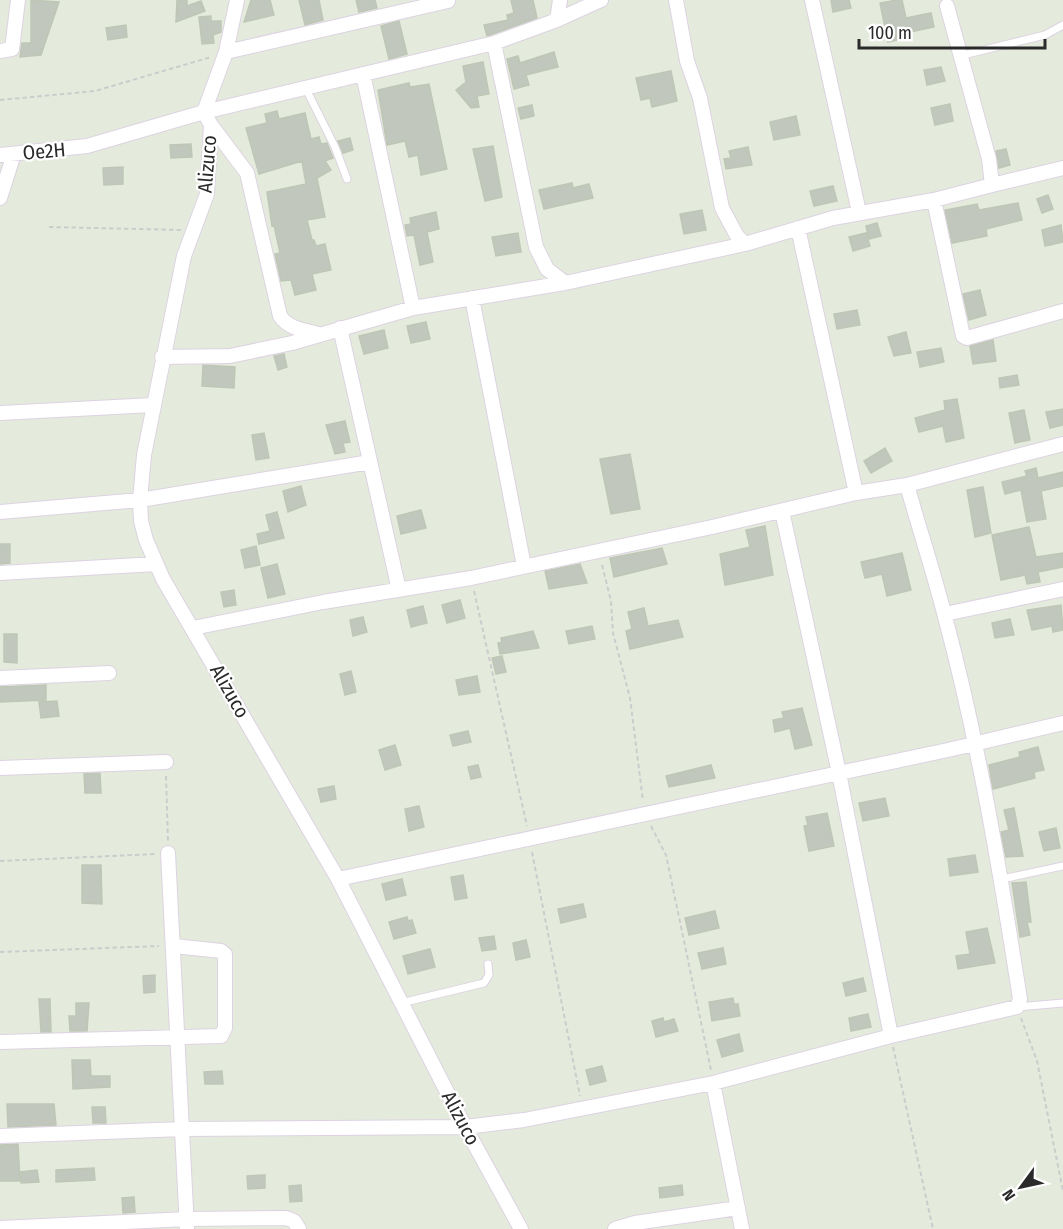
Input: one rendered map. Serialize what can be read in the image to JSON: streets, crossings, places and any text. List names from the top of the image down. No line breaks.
{"streets":{"street":["Oe2H","Alizuco"]},"crossings":[["Oe2H","Alizuco"]],"scale_bar":"100 m","north":"bottom left"}
